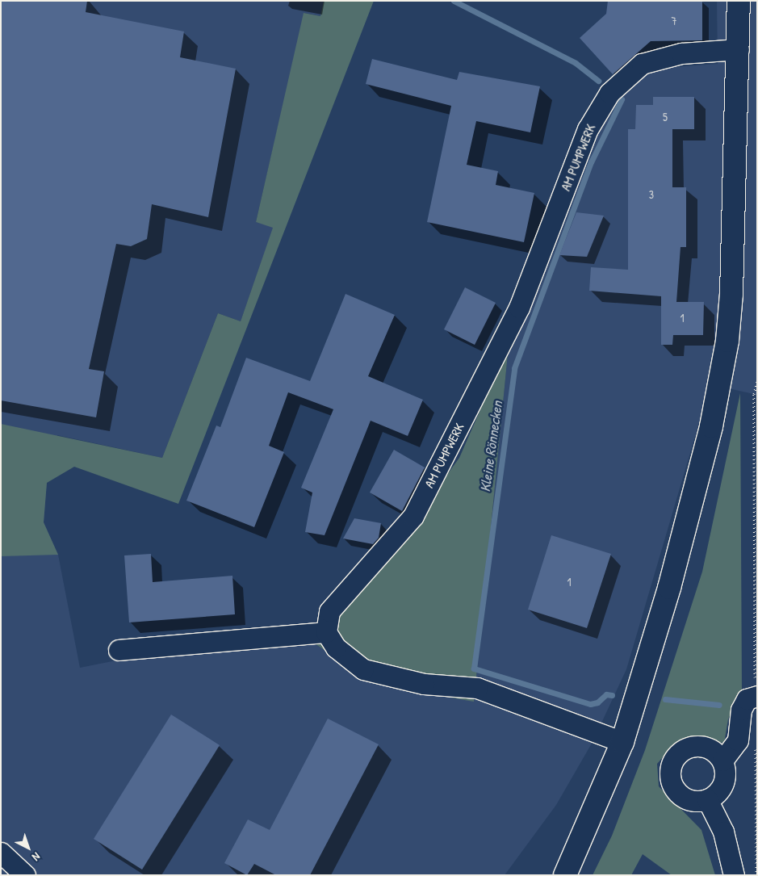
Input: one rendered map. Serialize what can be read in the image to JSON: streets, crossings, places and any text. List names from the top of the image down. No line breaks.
{"streets":{"street":["AM PUMPWERK"]},"water":["Kleine Rönnecken"],"house_numbers":["7","5","3","1","1"],"north":"bottom right"}
